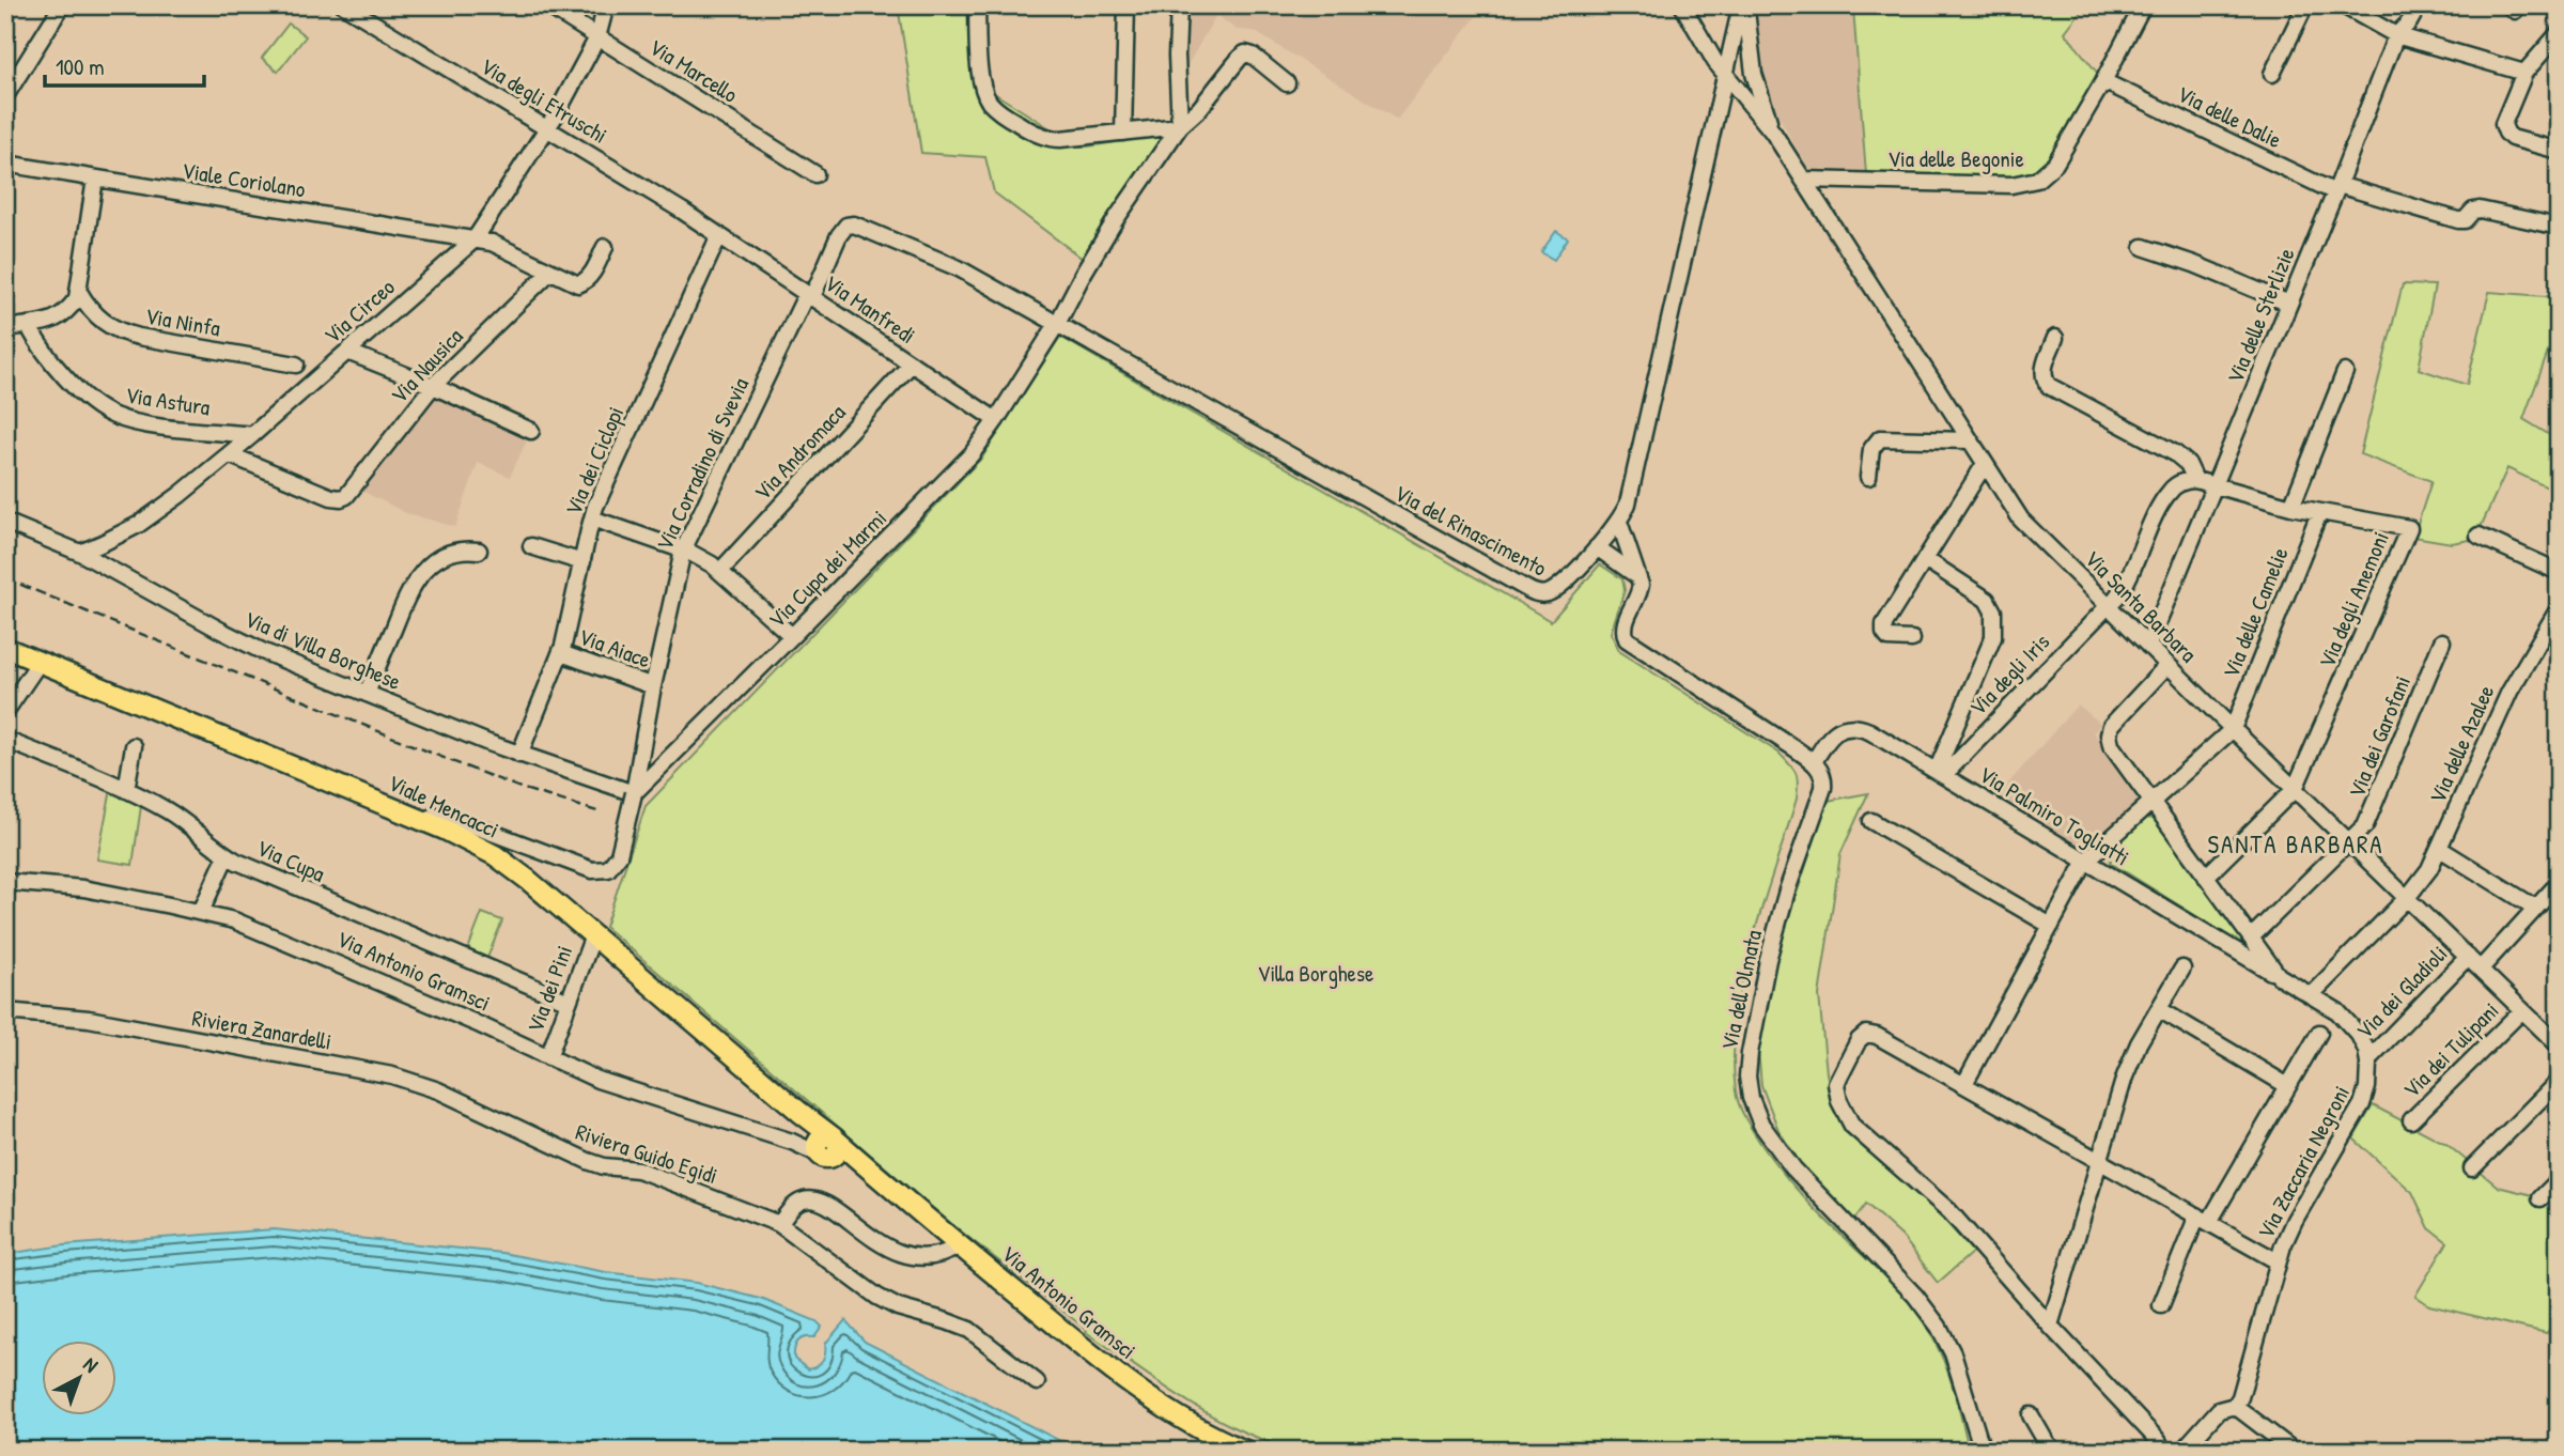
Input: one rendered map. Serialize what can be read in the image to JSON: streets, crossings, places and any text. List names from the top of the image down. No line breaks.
{"streets":{"main road":["Viale Mencacci","Via Antonio Gramsci"],"street":["Via Marcello","Via degli Etruschi","Via delle Dalie","Via delle Begonie","Viale Coriolano","Via Manfredi","Via Circeo","Via delle Sterlizie","Via Ninfa","Via Nausica","Via Astura","Via Andromaca","Via dei Ciclopi","Via Corradino di Svevia","Via del Rinascimento","Via Cupa dei Marmi","Via degli Anemoni","Via Santa Barbara","Via delle Camelie","Via Aiace","Via di Villa Borghese","Via degli Iris","Via dei Garofani","Via delle Azalee","Via Palmiro Togliatti","Via Cupa","Via dei Pini","Via dell'Olmata","Via dei Gladioli","Riviera Zanardelli","Via dei Tulipani","Riviera Guido Egidi","Via Zaccaria Negroni"]},"crossings":[["Via Marcello","Via Circeo"],["Via degli Etruschi","Via Manfredi"],["Via degli Etruschi","Via Circeo"],["Via degli Etruschi","Via dei Ciclopi"],["Via delle Dalie","Via delle Begonie"],["Via delle Dalie","Via delle Sterlizie"],["Via delle Begonie","Via Santa Barbara"],["Viale Coriolano","Via Circeo"],["Viale Coriolano","Via Nausica"],["Via Manfredi","Via Andromaca"],["Via Manfredi","Via dei Ciclopi"],["Via Manfredi","Via Corradino di Svevia"],["Via Manfredi","Via Cupa dei Marmi"],["Via Circeo","Via Nausica"],["Via Circeo","Via Astura"],["Via Circeo","Via di Villa Borghese"],["Via delle Sterlizie","Via degli Anemoni"],["Via delle Sterlizie","Via Santa Barbara"],["Via dei Ciclopi","Via Aiace"],["Via dei Ciclopi","Via di Villa Borghese"],["Via Corradino di Svevia","Via del Rinascimento"],["Via Corradino di Svevia","Via Cupa dei Marmi"],["Via Corradino di Svevia","Via Aiace"],["Via Corradino di Svevia","Via di Villa Borghese"],["Via del Rinascimento","Via Cupa dei Marmi"],["Via del Rinascimento","Via Santa Barbara"],["Via Cupa dei Marmi","Via di Villa Borghese"],["Via degli Anemoni","Via Santa Barbara"],["Via degli Anemoni","Via delle Camelie"],["Via degli Anemoni","Via degli Iris"],["Via Santa Barbara","Via delle Camelie"],["Via Santa Barbara","Via degli Iris"],["Via Santa Barbara","Via dei Garofani"],["Via Santa Barbara","Via delle Azalee"],["Via Santa Barbara","Via dei Gladioli"],["Via Santa Barbara","Via dei Tulipani"],["Via degli Iris","Via Palmiro Togliatti"],["Viale Mencacci","Via Antonio Gramsci"],["Viale Mencacci","Via dei Pini"],["Via Palmiro Togliatti","Via dell'Olmata"],["Via Cupa","Via dei Pini"],["Via Antonio Gramsci","Via dei Pini"],["Via dei Gladioli","Via Zaccaria Negroni"],["Riviera Zanardelli","Riviera Guido Egidi"]],"districts":["SANTA BARBARA"],"parks":["Villa Borghese"],"scale_bar":"100 m","north":"top right"}
